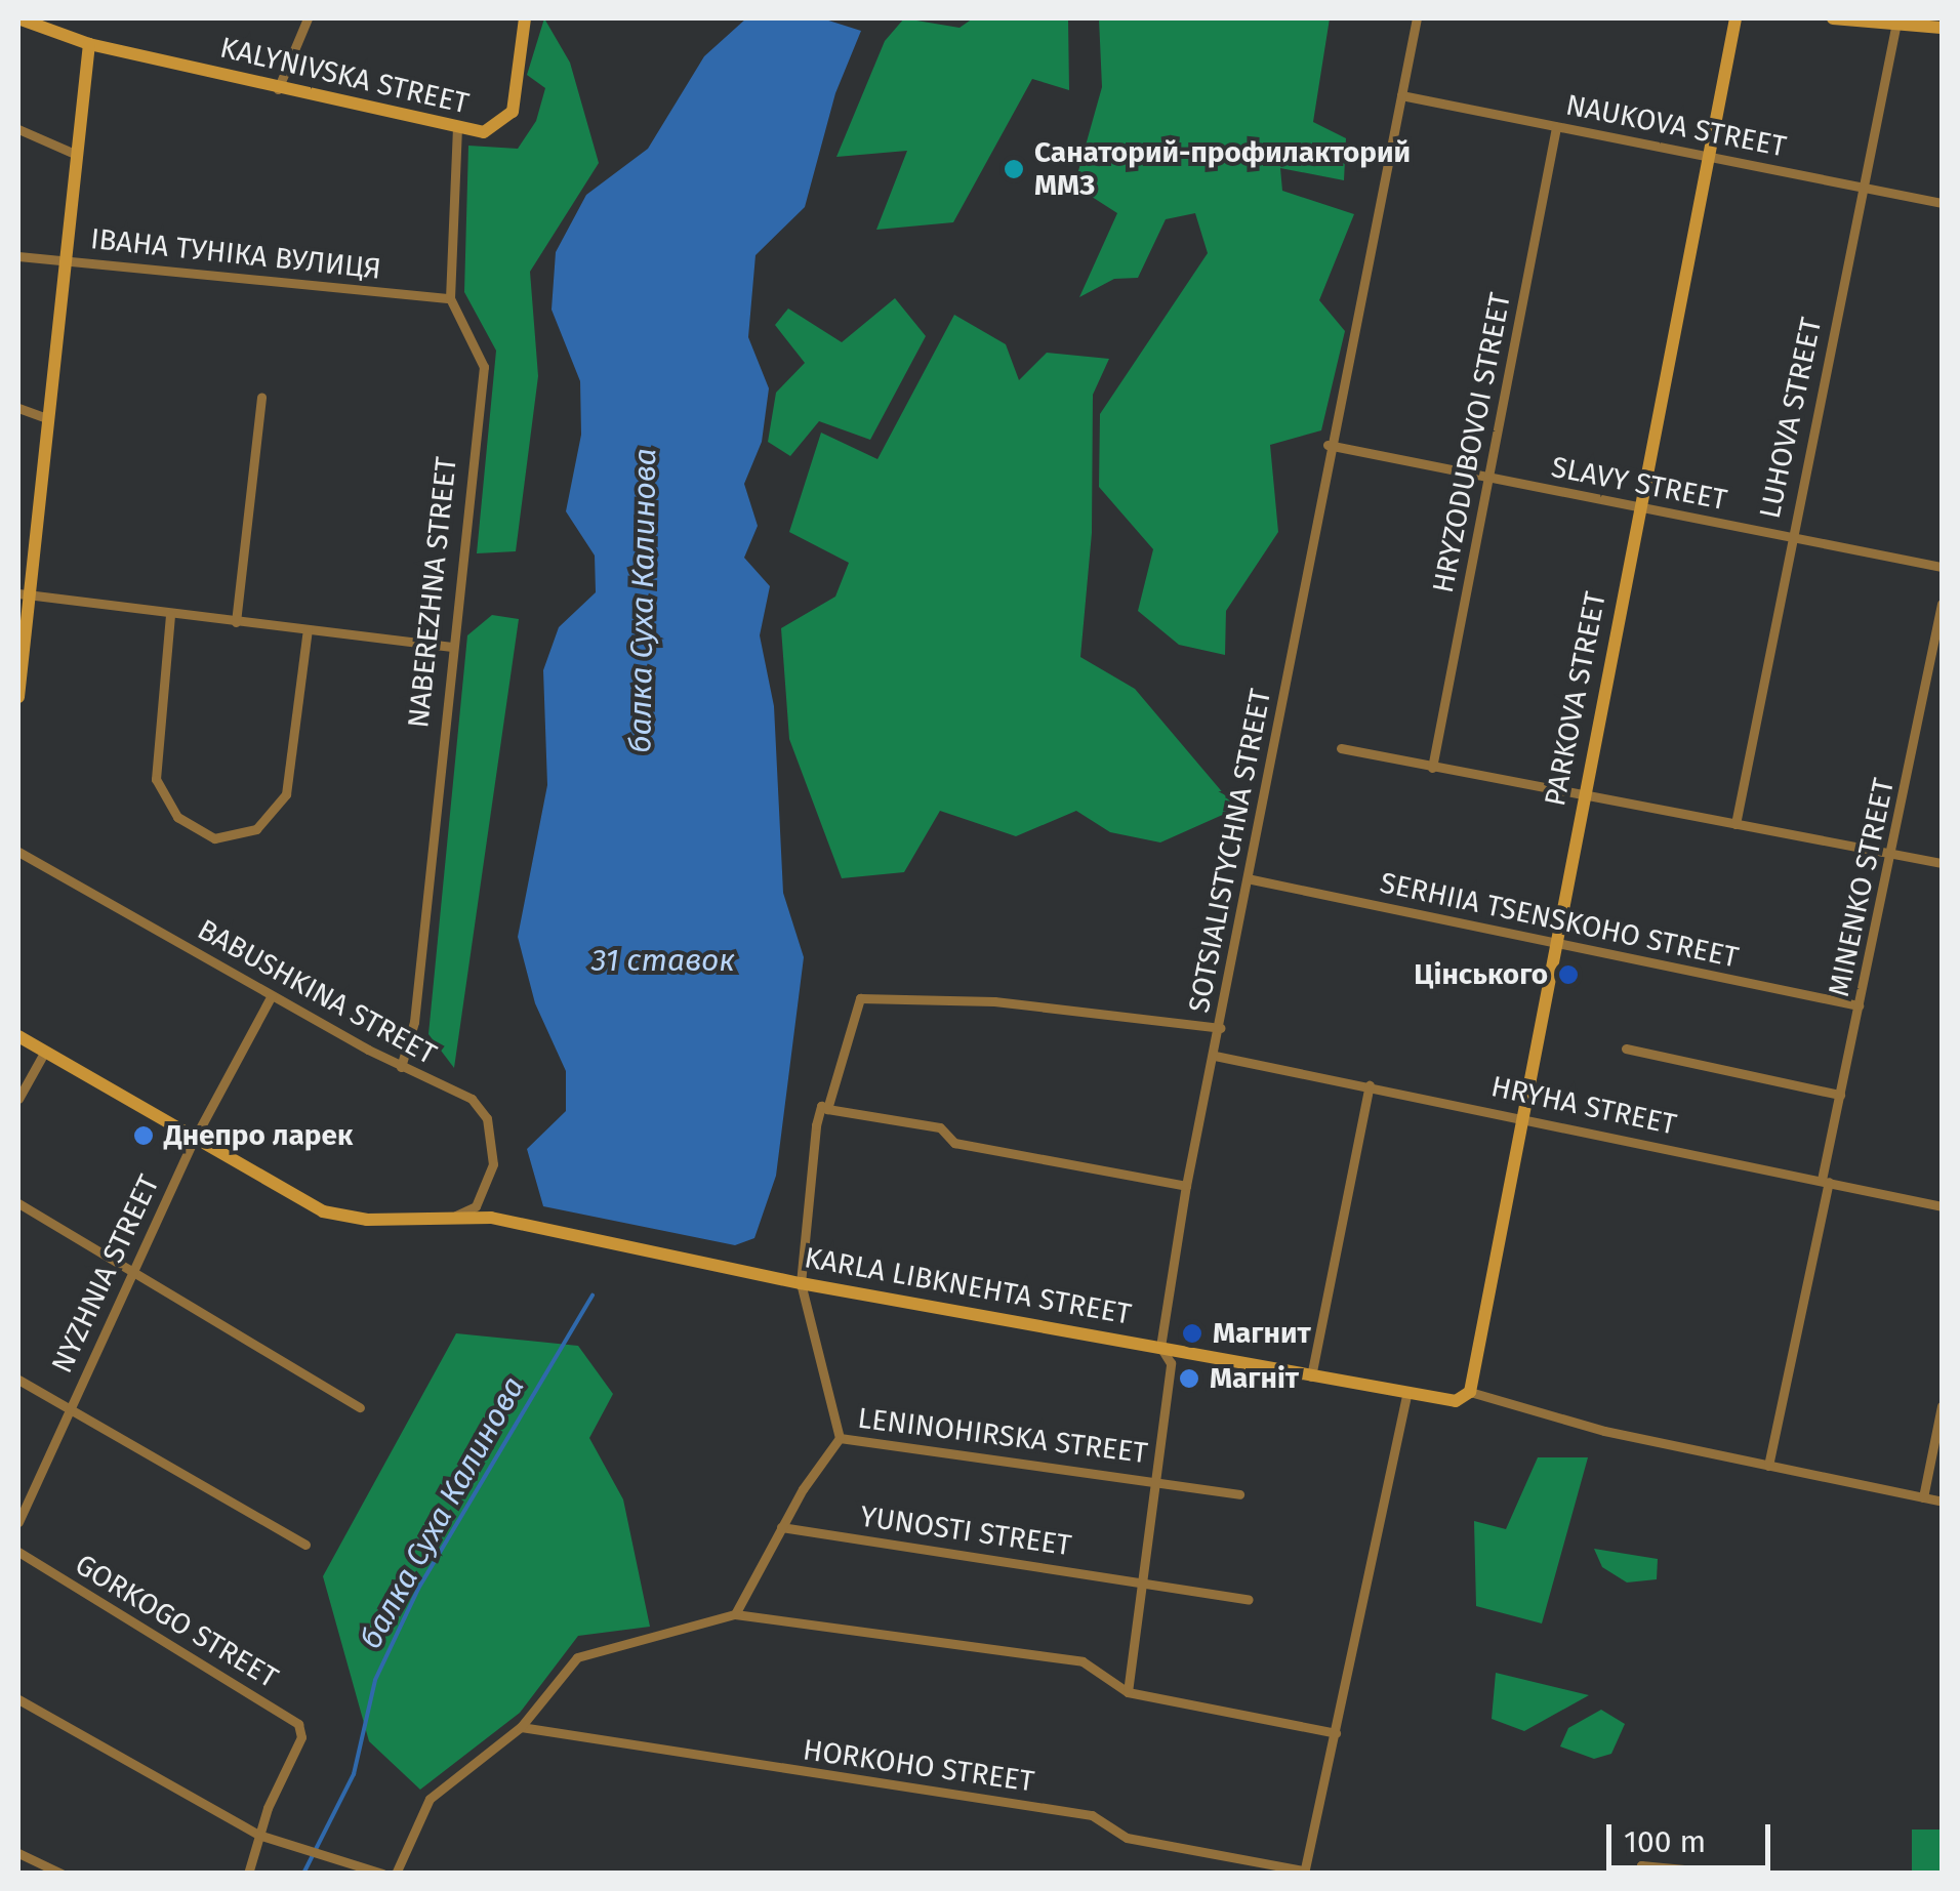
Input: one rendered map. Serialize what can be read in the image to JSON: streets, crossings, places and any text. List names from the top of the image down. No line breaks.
{"streets":{"street":["KALYNIVSKA STREET","NAUKOVA STREET","ІВАНА ТУНІКА ВУЛИЦЯ","LUHOVA STREET","HRYZODUBOVOI STREET","SLAVY STREET","NABEREZHNA STREET","PARKOVA STREET","SOTSIALISTYCHNA STREET","MINENKO STREET","SERHIIA TSENSKOHO STREET","BABUSHKINA STREET","HRYHA STREET","NYZHNIA STREET","KARLA LIBKNEHTA STREET","LENINOHIRSKA STREET","YUNOSTI STREET","GORKOGO STREET","HORKOHO STREET"]},"crossings":[["KALYNIVSKA STREET","NABEREZHNA STREET"],["NAUKOVA STREET","LUHOVA STREET"],["NAUKOVA STREET","HRYZODUBOVOI STREET"],["NAUKOVA STREET","PARKOVA STREET"],["NAUKOVA STREET","SOTSIALISTYCHNA STREET"],["ІВАНА ТУНІКА ВУЛИЦЯ","NABEREZHNA STREET"],["LUHOVA STREET","SLAVY STREET"],["HRYZODUBOVOI STREET","SLAVY STREET"],["SLAVY STREET","PARKOVA STREET"],["SLAVY STREET","SOTSIALISTYCHNA STREET"],["NABEREZHNA STREET","BABUSHKINA STREET"],["PARKOVA STREET","SERHIIA TSENSKOHO STREET"],["PARKOVA STREET","HRYHA STREET"],["PARKOVA STREET","KARLA LIBKNEHTA STREET"],["SOTSIALISTYCHNA STREET","SERHIIA TSENSKOHO STREET"],["SOTSIALISTYCHNA STREET","HRYHA STREET"],["SOTSIALISTYCHNA STREET","KARLA LIBKNEHTA STREET"],["SOTSIALISTYCHNA STREET","LENINOHIRSKA STREET"],["SOTSIALISTYCHNA STREET","YUNOSTI STREET"],["MINENKO STREET","SERHIIA TSENSKOHO STREET"],["MINENKO STREET","HRYHA STREET"],["MINENKO STREET","KARLA LIBKNEHTA STREET"],["BABUSHKINA STREET","NYZHNIA STREET"],["BABUSHKINA STREET","KARLA LIBKNEHTA STREET"],["NYZHNIA STREET","KARLA LIBKNEHTA STREET"]],"water":["балка Суха Калинова","31 ставок"],"places":["Санаторий-профилакторий ММЗ","Цінського","Днепро ларек","Магнит","Магніт"],"scale_bar":"100 m"}
